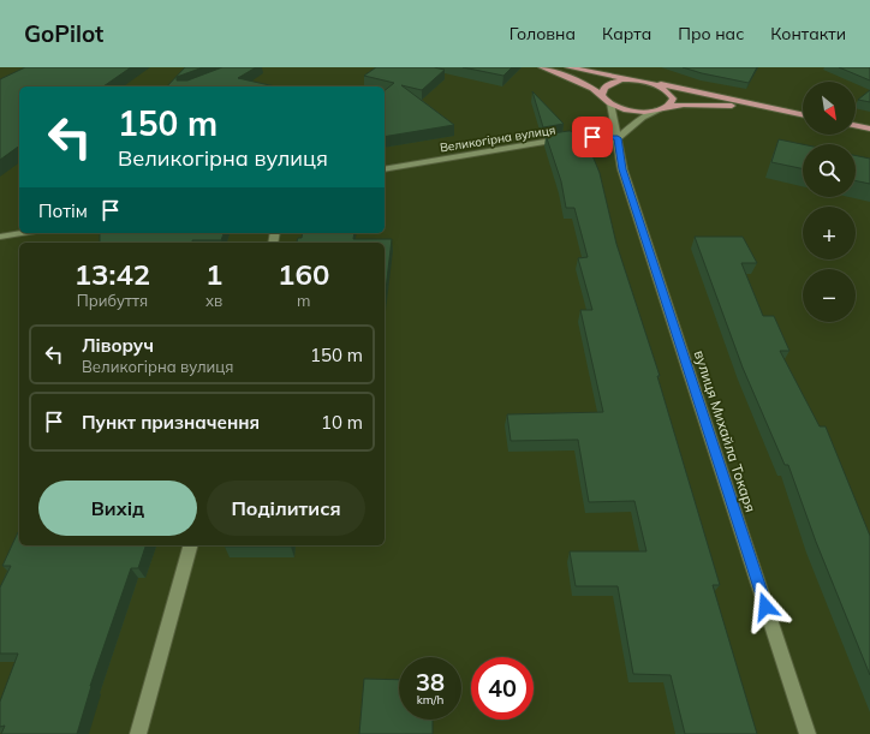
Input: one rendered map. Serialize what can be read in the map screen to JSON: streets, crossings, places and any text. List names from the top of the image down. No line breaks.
{"streets":{"street":["Великогірна вулиця","вулиця Михайла Токаря"]},"crossings":[["Великогірна вулиця","вулиця Михайла Токаря"]],"north":"bottom right","page":{"header":"GoPilot","nav":["Головна","Карта","Про нас","Контакти"],"map_buttons":["+","−"],"turn":["150 m","Великогірна вулиця"],"then":"Потім","eta":["13:42","Прибуття","1","хв","160","m"],"list":[{"name":"Ліворуч","note":"Великогірна вулиця","value":"150 m"},{"name":"Пункт призначення","value":"10 m"}],"buttons":["Вихід","Поділитися"],"speed":"38 km/h","limit":"40"}}
